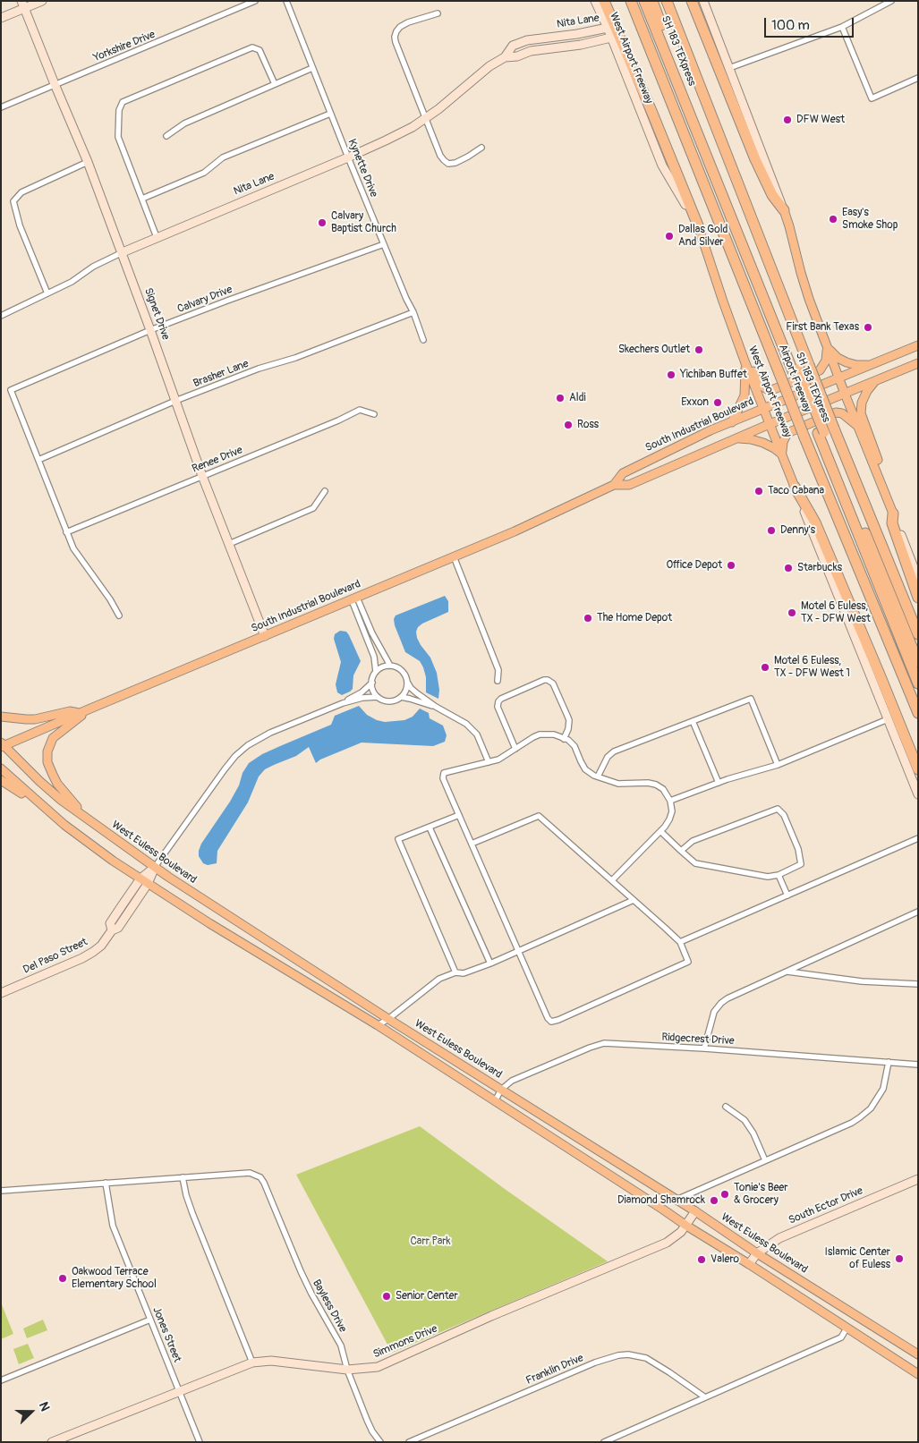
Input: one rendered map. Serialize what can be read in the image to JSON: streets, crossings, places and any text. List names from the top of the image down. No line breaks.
{"streets":{"highway":["SH 183 TEXpress","Airport Freeway"],"main road":["West Airport Freeway","South Industrial Boulevard","West Euless Boulevard"],"street":["Nita Lane","Yorkshire Drive","Kynette Drive","Calvary Drive","Signet Drive","Brasher Lane","Renee Drive","Del Paso Street","Ridgecrest Drive","South Ector Drive","Bayless Drive","Jones Street","Simmons Drive","Franklin Drive"]},"crossings":[["Nita Lane","West Airport Freeway"],["Nita Lane","Kynette Drive"],["Nita Lane","Signet Drive"],["Yorkshire Drive","Signet Drive"],["SH 183 TEXpress","Airport Freeway"],["West Airport Freeway","South Industrial Boulevard"],["Kynette Drive","Calvary Drive"],["Kynette Drive","Brasher Lane"],["Calvary Drive","Signet Drive"],["Calvary Drive","Brasher Lane"],["Signet Drive","Brasher Lane"],["Signet Drive","South Industrial Boulevard"],["Signet Drive","Renee Drive"],["South Industrial Boulevard","West Euless Boulevard"],["West Euless Boulevard","Del Paso Street"],["West Euless Boulevard","Ridgecrest Drive"],["West Euless Boulevard","South Ector Drive"],["West Euless Boulevard","Simmons Drive"],["Bayless Drive","Simmons Drive"],["Jones Street","Simmons Drive"]],"parks":["Carr Park"],"places":["DFW West","Easy's Smoke Shop","Calvary Baptist Church","Dallas Gold And Silver","First Bank Texas","Skechers Outlet","Yichiban Buffet","Aldi","Exxon","Ross","Taco Cabana","Denny's","Office Depot","Starbucks","Motel 6 Euless, TX - DFW West","The Home Depot","Motel 6 Euless, TX - DFW West 1","Tonie's Beer & Grocery","Diamond Shamrock","Islamic Center of Euless","Valero","Oakwood Terrace Elementary School","Senior Center"],"scale_bar":"100 m","north":"right"}
